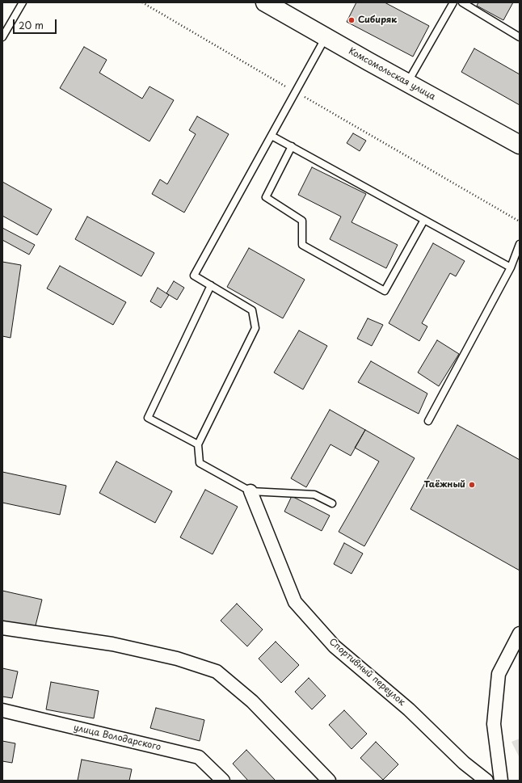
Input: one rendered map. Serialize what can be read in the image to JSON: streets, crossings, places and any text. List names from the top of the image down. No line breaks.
{"streets":{"main road":["Комсомольская улица"],"street":["Спортивный переулок","улица Володарского"]},"places":["Сибиряк","Таёжный"],"scale_bar":"20 m"}
